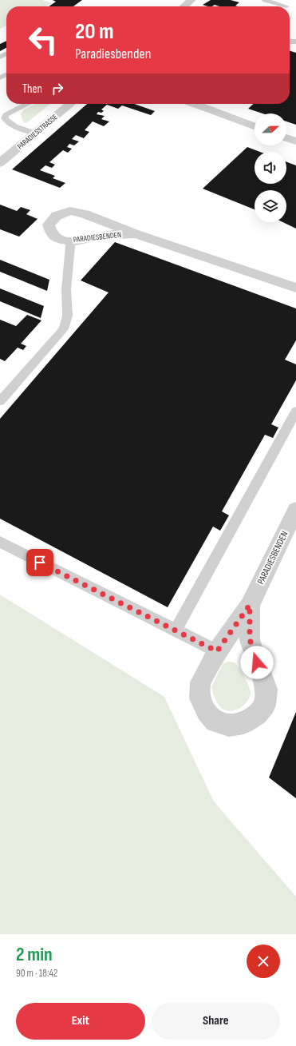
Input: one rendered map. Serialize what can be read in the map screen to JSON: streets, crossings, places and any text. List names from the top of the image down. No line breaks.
{"streets":{"street":["PARADIESSTRASSE","PARADIESBENDEN"]},"north":"right","page":{"turn":["20 m","Paradiesbenden"],"then":"Then","heading":["2 min","90 m · 18:42"],"buttons":["Exit","Share"]}}
